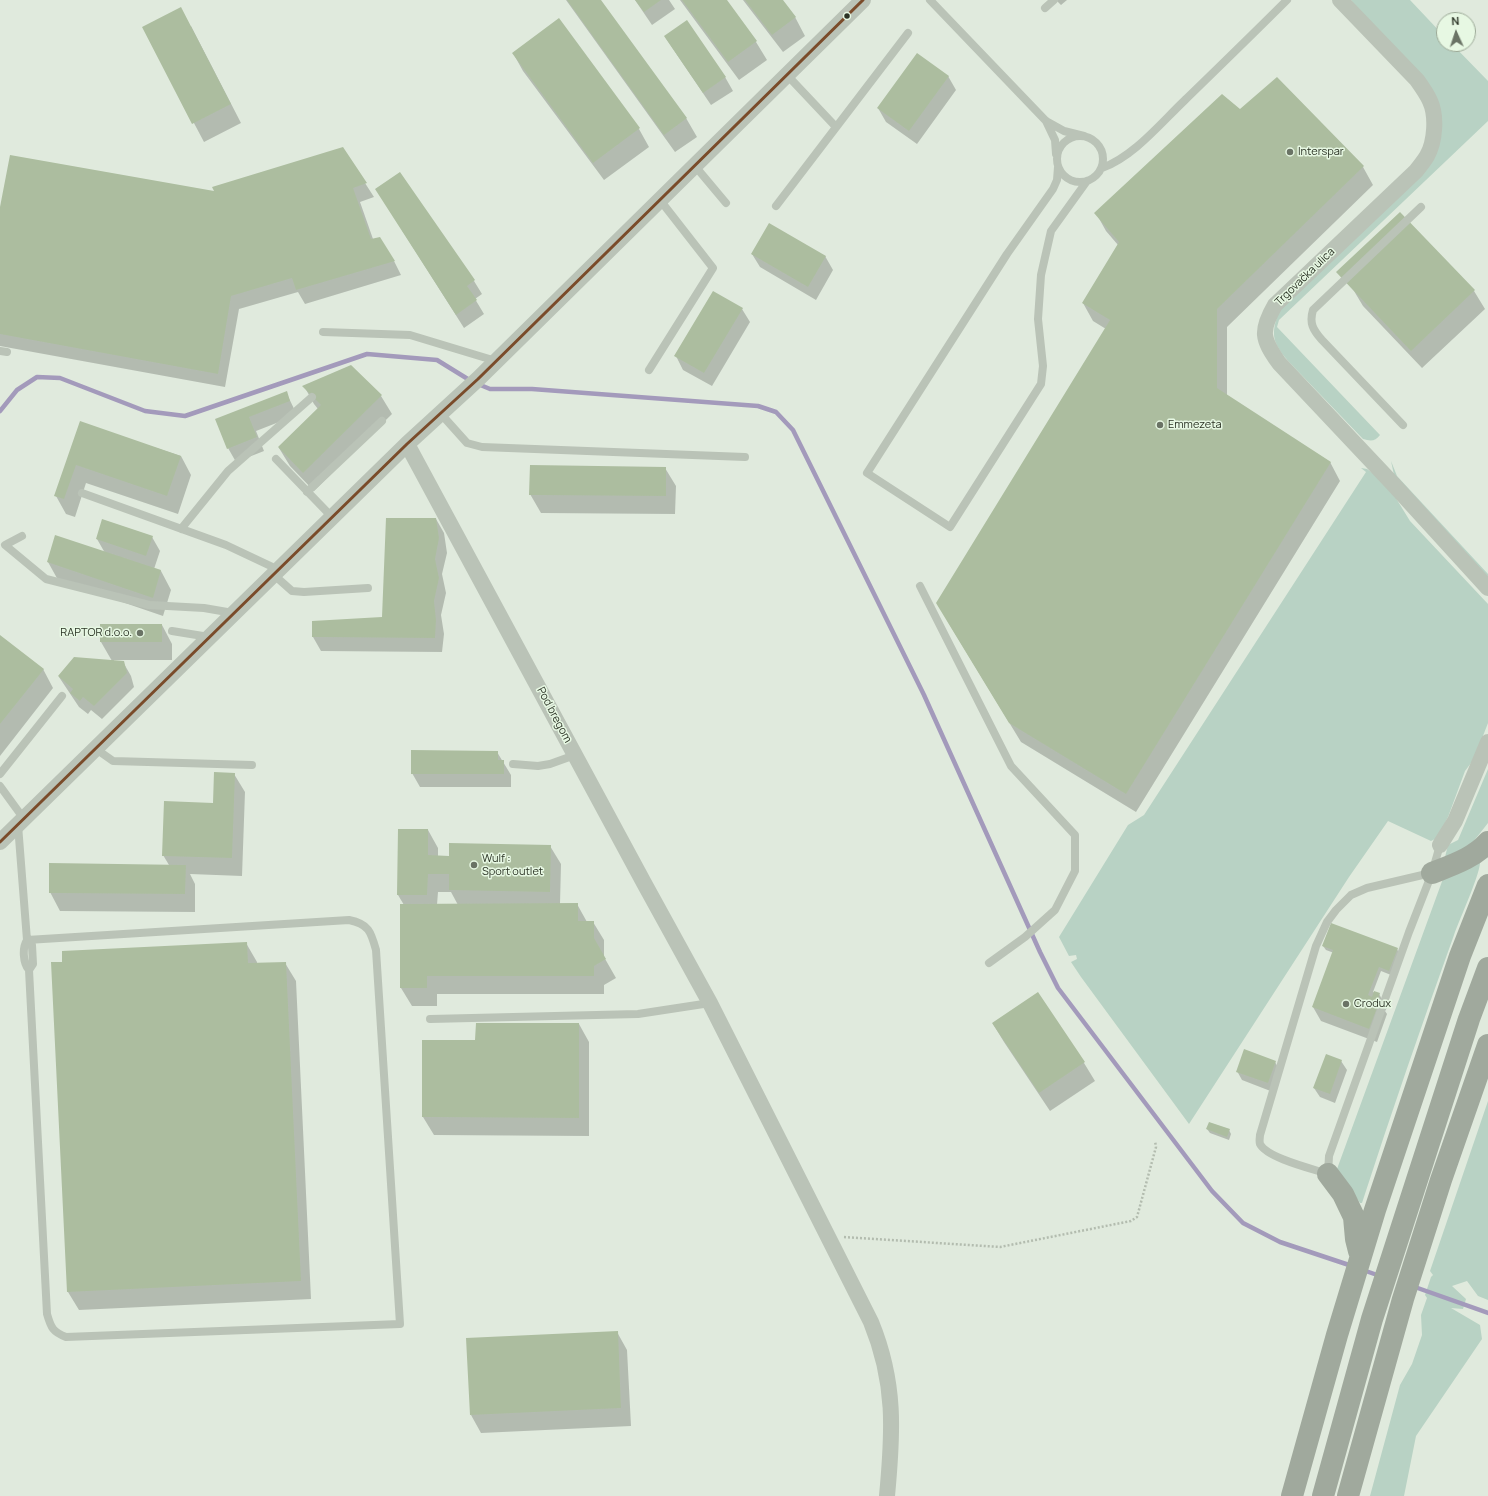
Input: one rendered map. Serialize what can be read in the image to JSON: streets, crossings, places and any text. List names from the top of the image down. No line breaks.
{"streets":{"street":["Trgovačka ulica","Pod bregom"]},"places":["Interspar","Emmezeta","RAPTOR d.o.o.","Wulf : Sport outlet","Crodux"],"north":"top"}
